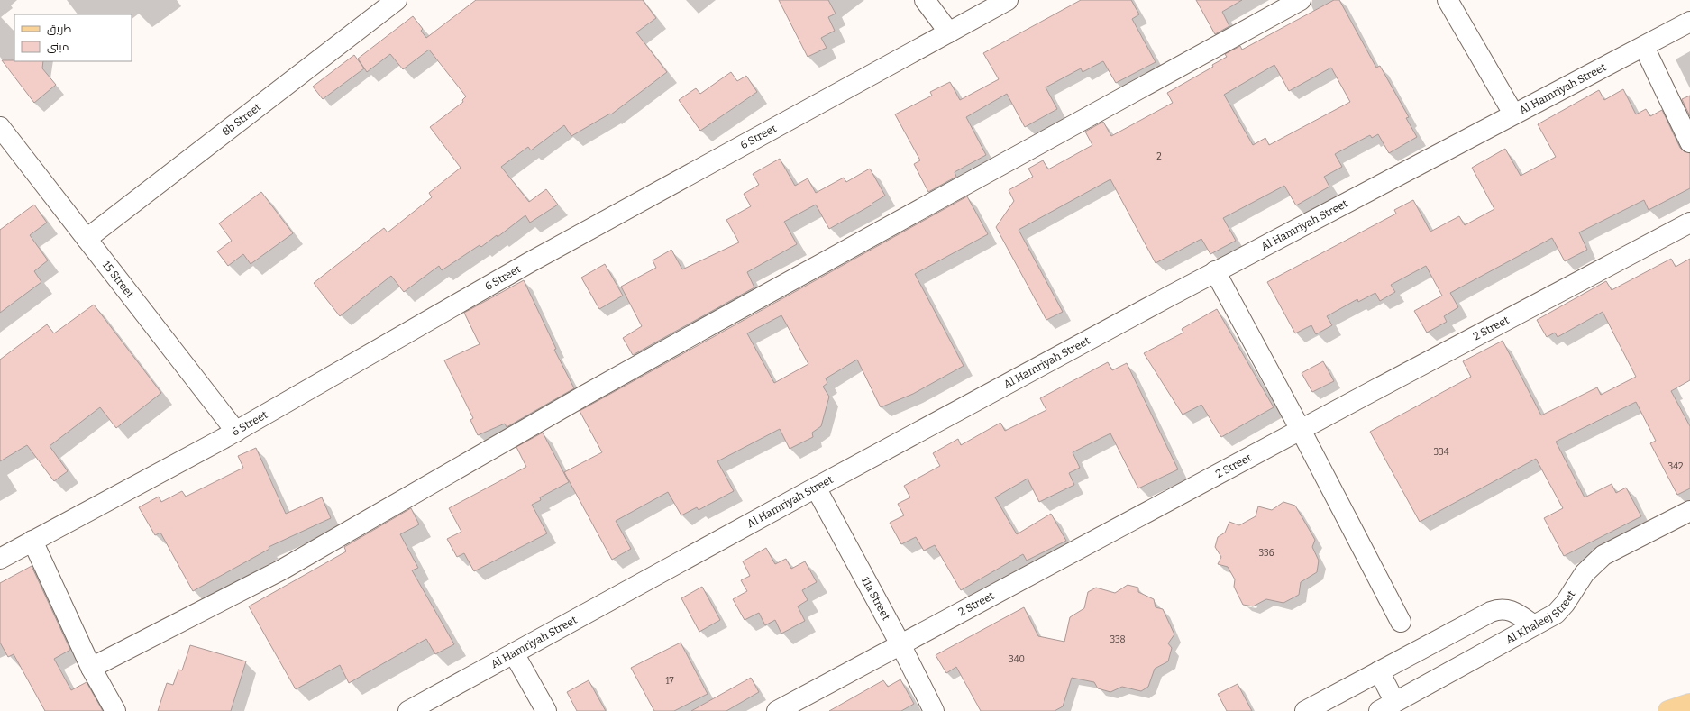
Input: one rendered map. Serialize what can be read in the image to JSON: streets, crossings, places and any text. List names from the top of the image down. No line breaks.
{"streets":{"street":["Al Hamriyah Street","8b Street","6 Street","15 Street","2 Street","11a Street","Al Khaleej Street"]},"crossings":[["Al Hamriyah Street","11a Street"],["8b Street","15 Street"],["6 Street","15 Street"],["2 Street","11a Street"]],"house_numbers":["2","334","342","336","338","340","17"],"legend":["طريق","مبنى"]}
